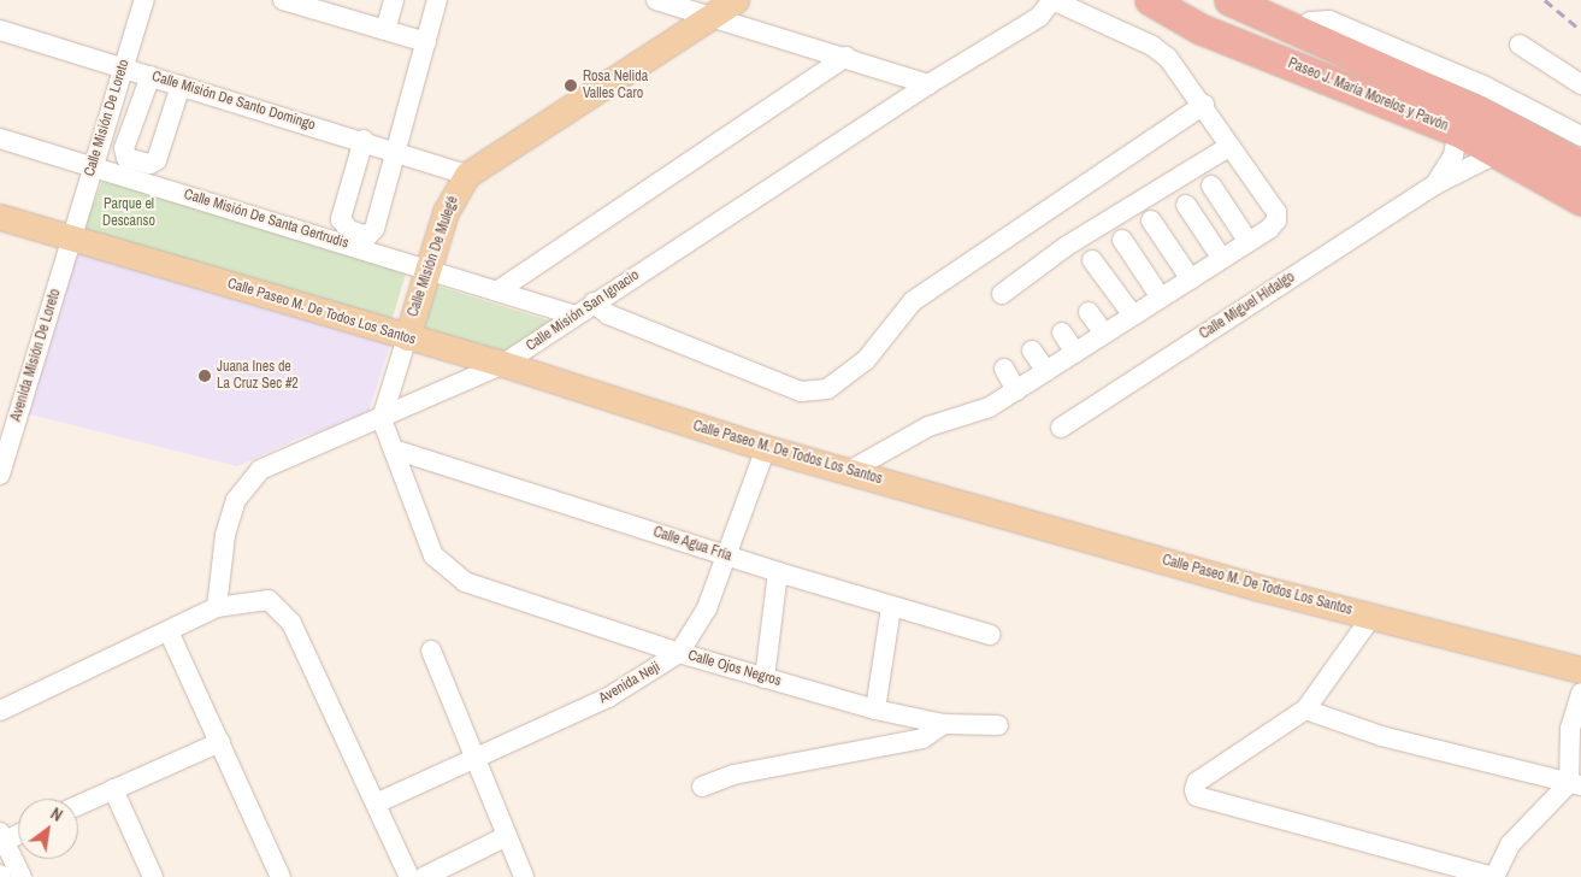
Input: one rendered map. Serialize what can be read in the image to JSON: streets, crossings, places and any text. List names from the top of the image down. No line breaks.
{"streets":{"highway":["Paseo J. María Morelos y Pavón"],"main road":["Calle Misión De Mulegé","Calle Paseo M. De Todos Los Santos"],"street":["Calle Misión De Santo Domingo","Calle Misión De Loreto","Calle Misión De Santa Gertrudis","Calle Miguel Hidalgo","Calle Misión San Ignacio","Avenida Misión De Loreto","Calle Agua Fría","Calle Ojos Negros","Avenida Neji"]},"crossings":[["Paseo J. María Morelos y Pavón","Calle Miguel Hidalgo"],["Calle Misión De Santo Domingo","Calle Misión De Loreto"],["Calle Misión De Santo Domingo","Calle Misión De Mulegé"],["Calle Misión De Loreto","Calle Misión De Santa Gertrudis"],["Calle Misión De Loreto","Calle Paseo M. De Todos Los Santos"],["Calle Misión De Loreto","Avenida Misión De Loreto"],["Calle Misión De Santa Gertrudis","Calle Misión De Mulegé"],["Calle Misión De Santa Gertrudis","Calle Misión San Ignacio"],["Calle Misión De Mulegé","Calle Paseo M. De Todos Los Santos"],["Calle Misión San Ignacio","Calle Paseo M. De Todos Los Santos"],["Calle Paseo M. De Todos Los Santos","Avenida Misión De Loreto"],["Calle Paseo M. De Todos Los Santos","Avenida Neji"],["Calle Agua Fría","Calle Ojos Negros"],["Calle Agua Fría","Avenida Neji"],["Calle Ojos Negros","Avenida Neji"]],"parks":["Parque el Descanso"],"places":["Rosa Nelida Valles Caro","Juana Ines de La Cruz Sec #2"],"north":"top right"}
